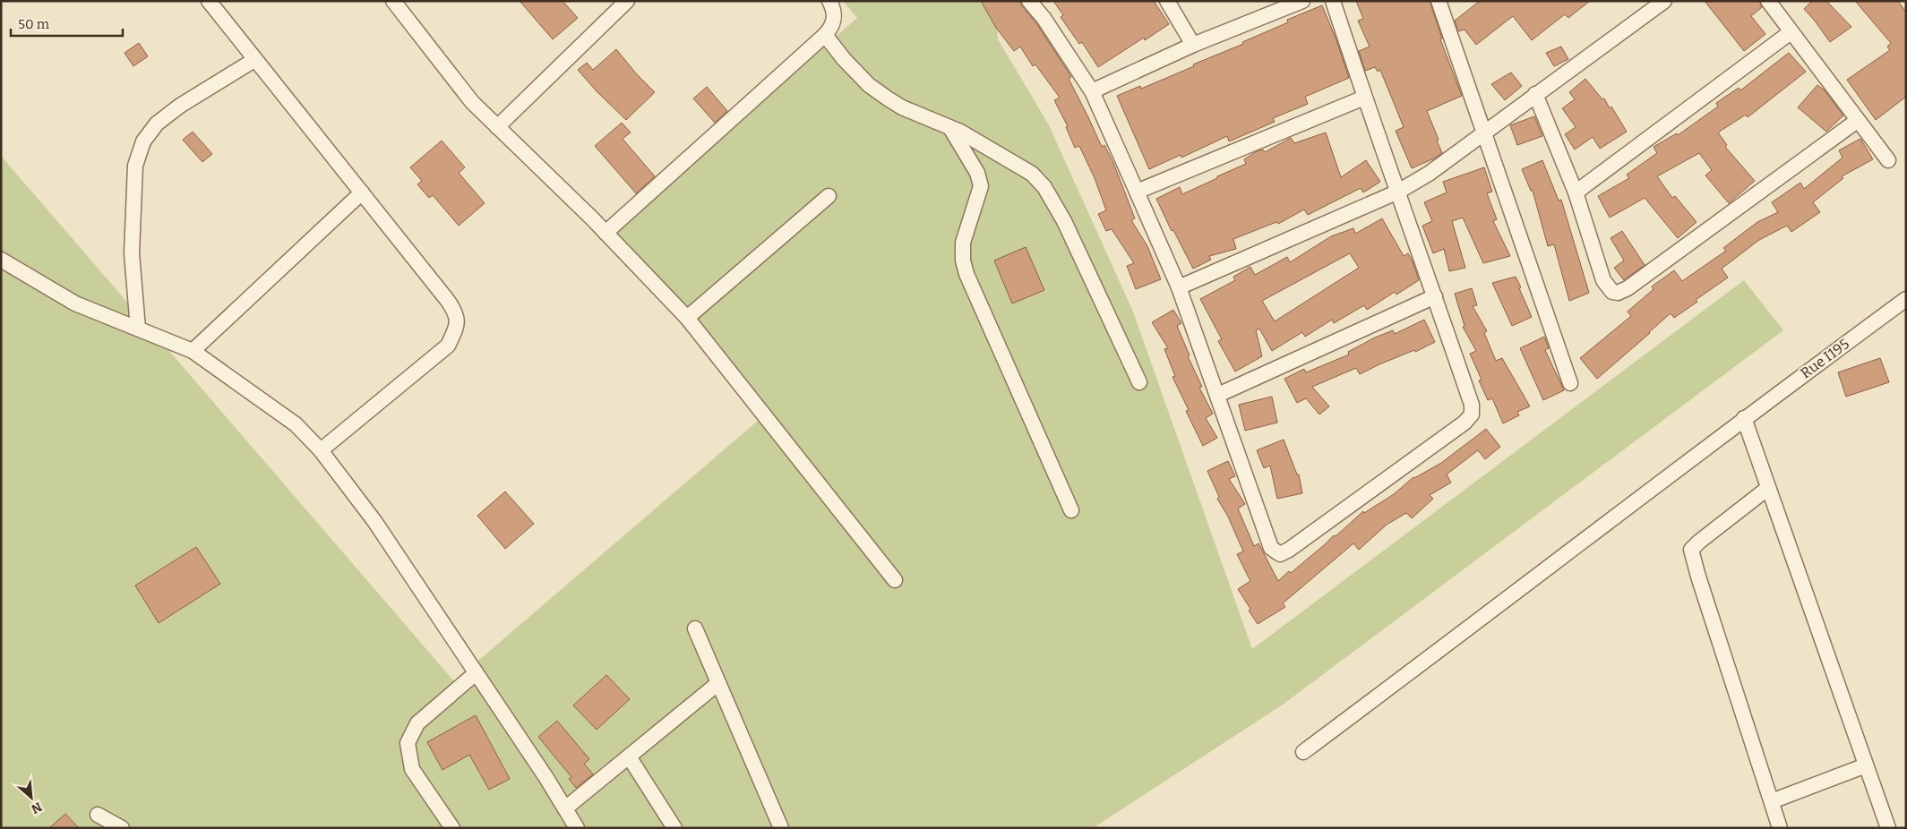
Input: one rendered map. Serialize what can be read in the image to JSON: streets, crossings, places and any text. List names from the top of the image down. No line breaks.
{"streets":{"street":["Rue I195"]},"scale_bar":"50 m","north":"bottom right"}
